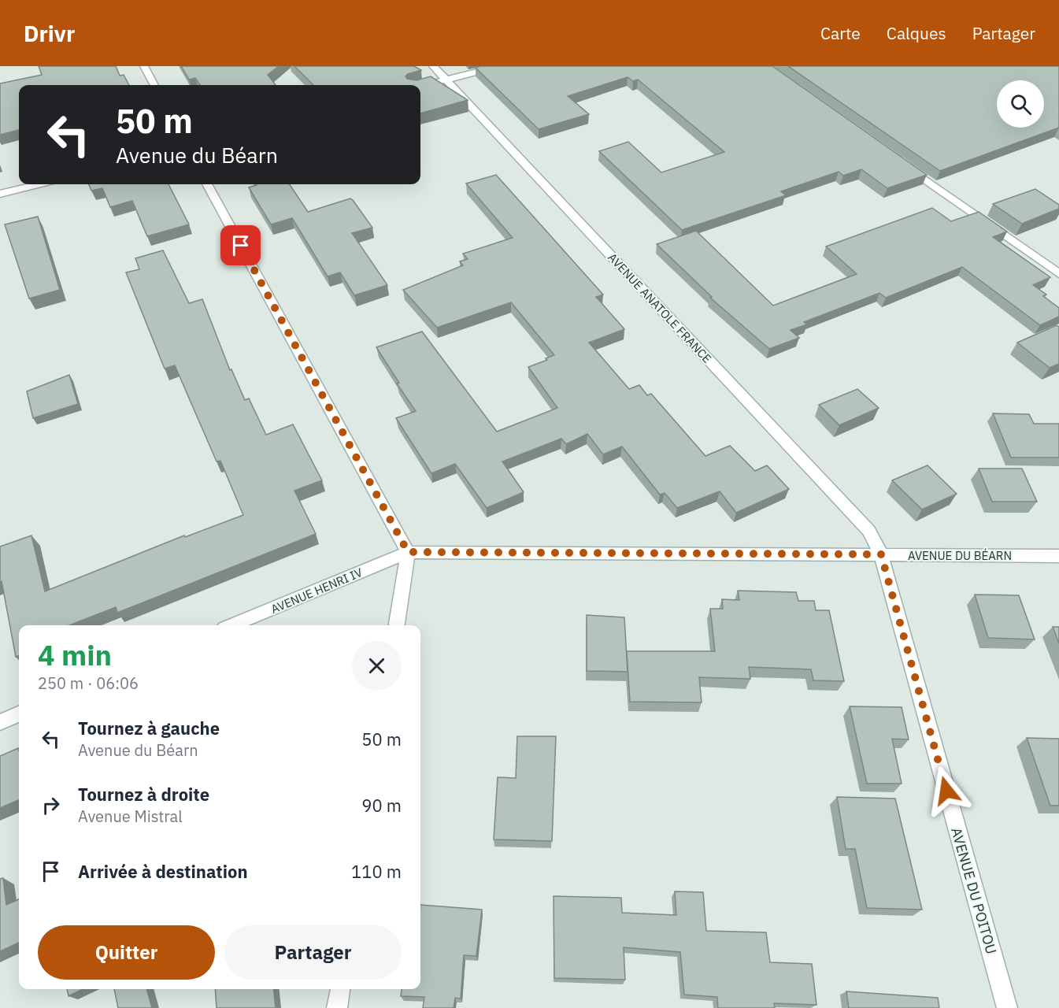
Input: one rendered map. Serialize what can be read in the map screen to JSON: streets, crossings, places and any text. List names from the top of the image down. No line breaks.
{"streets":{"street":["AVENUE ANATOLE FRANCE","AVENUE DU BÉARN","AVENUE HENRI IV","AVENUE DU POITOU"]},"crossings":[["AVENUE ANATOLE FRANCE","AVENUE DU BÉARN"],["AVENUE ANATOLE FRANCE","AVENUE DU POITOU"],["AVENUE DU BÉARN","AVENUE HENRI IV"],["AVENUE DU BÉARN","AVENUE DU POITOU"]],"page":{"header":"Drivr","nav":["Carte","Calques","Partager"],"turn":["50 m","Avenue du Béarn"],"heading":["4 min","250 m · 06:06"],"list":[{"name":"Tournez à gauche","note":"Avenue du Béarn","value":"50 m"},{"name":"Tournez à droite","note":"Avenue Mistral","value":"90 m"},{"name":"Arrivée à destination","value":"110 m"}],"buttons":["Quitter","Partager"]}}
